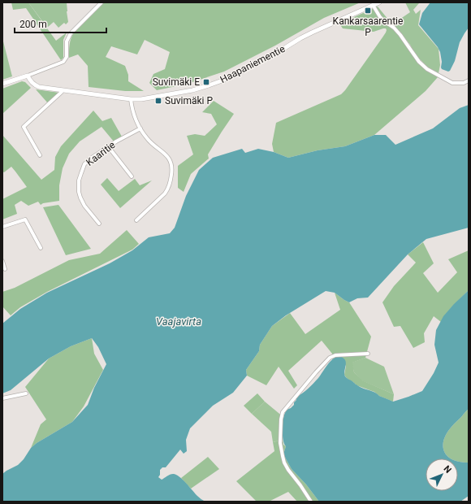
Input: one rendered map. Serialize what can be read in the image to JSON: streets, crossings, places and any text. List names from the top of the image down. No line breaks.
{"streets":{"street":["Haapaniementie","Kaaritie"]},"water":["Vaajavirta"],"places":{"transit":["Kankarsaarentie P","Suvimäki E","Suvimäki P"]},"scale_bar":"200 m","north":"top right"}
